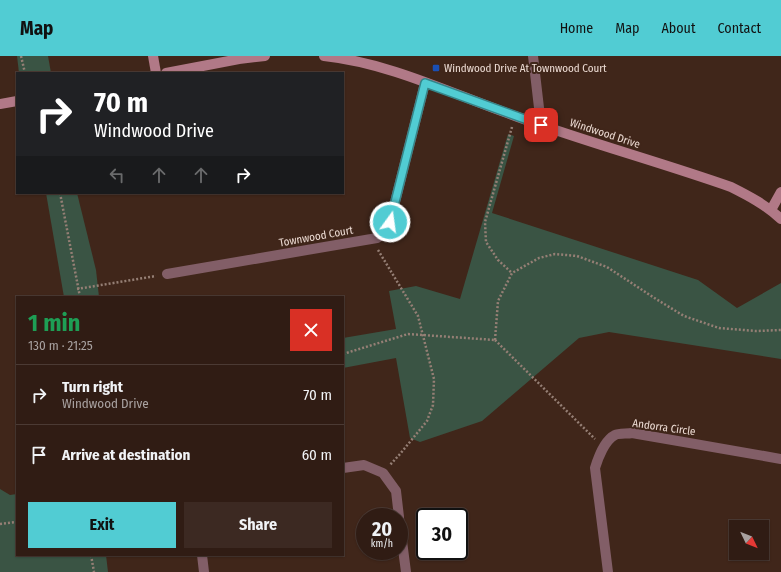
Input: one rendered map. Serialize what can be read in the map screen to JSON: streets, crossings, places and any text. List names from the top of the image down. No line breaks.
{"streets":{"street":["Windwood Drive","Townwood Court","Andorra Circle"]},"crossings":[["Windwood Drive","Townwood Court"]],"places":{"transit":["Windwood Drive At Townwood Court"]},"north":"bottom right","page":{"header":"Map","nav":["Home","Map","About","Contact"],"turn":["70 m","Windwood Drive"],"heading":["1 min","130 m · 21:25"],"list":[{"name":"Turn right","note":"Windwood Drive","value":"70 m"},{"name":"Arrive at destination","value":"60 m"}],"buttons":["Exit","Share"],"speed":"20 km/h","limit":"30"}}
